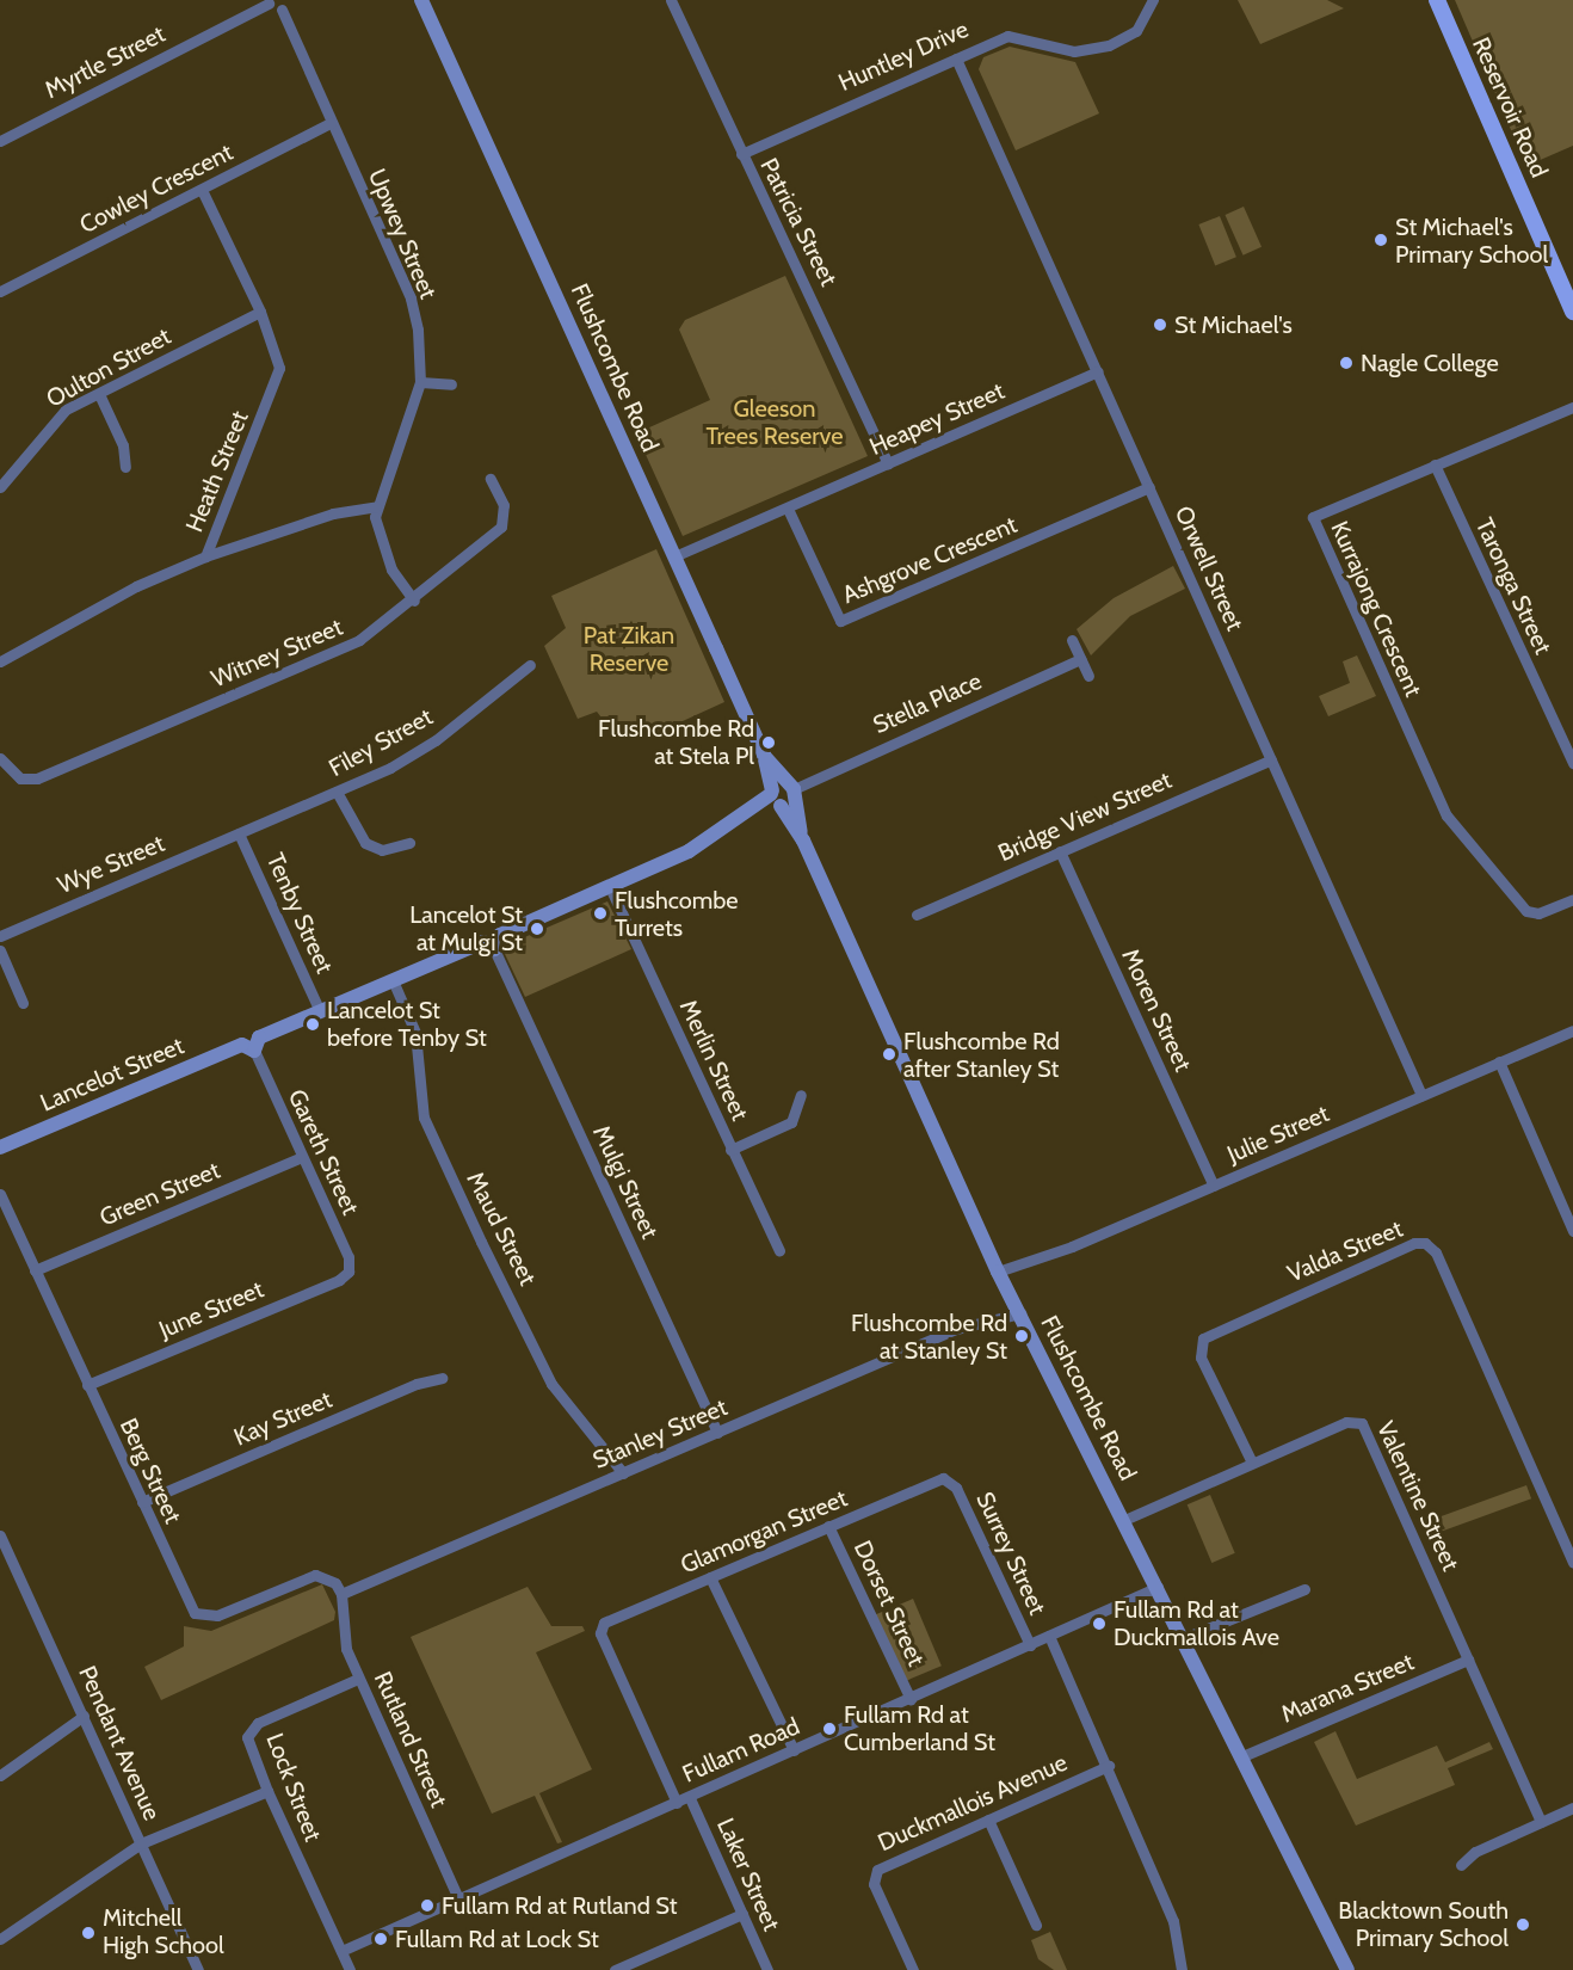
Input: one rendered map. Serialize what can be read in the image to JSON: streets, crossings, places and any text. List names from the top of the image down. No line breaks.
{"streets":{"main road":["Reservoir Road"],"street":["Huntley Drive","Myrtle Street","Cowley Crescent","Patricia Street","Upwey Street","Oulton Street","Flushcombe Road","Heapey Street","Heath Street","Ashgrove Crescent","Orwell Street","Taronga Street","Kurrajong Crescent","Witney Street","Stella Place","Filey Street","Bridge View Street","Wye Street","Tenby Street","Moren Street","Merlin Street","Lancelot Street","Julie Street","Gareth Street","Mulgi Street","Green Street","Maud Street","Valda Street","June Street","Kay Street","Stanley Street","Berg Street","Valentine Street","Glamorgan Street","Surrey Street","Dorset Street","Marana Street","Rutland Street","Pendant Avenue","Fullam Road","Lock Street","Duckmallois Avenue","Laker Street"]},"crossings":[["Huntley Drive","Patricia Street"],["Huntley Drive","Orwell Street"],["Cowley Crescent","Upwey Street"],["Cowley Crescent","Heath Street"],["Patricia Street","Heapey Street"],["Upwey Street","Witney Street"],["Oulton Street","Heath Street"],["Flushcombe Road","Heapey Street"],["Flushcombe Road","Stella Place"],["Flushcombe Road","Lancelot Street"],["Flushcombe Road","Julie Street"],["Flushcombe Road","Stanley Street"],["Flushcombe Road","Valentine Street"],["Flushcombe Road","Marana Street"],["Flushcombe Road","Fullam Road"],["Heapey Street","Ashgrove Crescent"],["Heapey Street","Orwell Street"],["Ashgrove Crescent","Orwell Street"],["Orwell Street","Bridge View Street"],["Orwell Street","Julie Street"],["Taronga Street","Kurrajong Crescent"],["Filey Street","Wye Street"],["Filey Street","Tenby Street"],["Bridge View Street","Moren Street"],["Wye Street","Tenby Street"],["Tenby Street","Lancelot Street"],["Moren Street","Julie Street"],["Merlin Street","Lancelot Street"],["Lancelot Street","Gareth Street"],["Lancelot Street","Mulgi Street"],["Lancelot Street","Maud Street"],["Gareth Street","Green Street"],["Gareth Street","June Street"],["Mulgi Street","Stanley Street"],["Green Street","Berg Street"],["Maud Street","Stanley Street"],["Valda Street","Valentine Street"],["June Street","Berg Street"],["Kay Street","Berg Street"],["Stanley Street","Berg Street"],["Stanley Street","Rutland Street"],["Berg Street","Rutland Street"],["Valentine Street","Marana Street"],["Glamorgan Street","Surrey Street"],["Glamorgan Street","Dorset Street"],["Glamorgan Street","Fullam Road"],["Surrey Street","Fullam Road"],["Dorset Street","Fullam Road"],["Rutland Street","Fullam Road"],["Rutland Street","Lock Street"],["Fullam Road","Lock Street"],["Fullam Road","Laker Street"]],"parks":["Gleeson Trees Reserve","Pat Zikan Reserve"],"places":["St Michael's Primary School","St Michael's","Nagle College","Flushcombe Rd at Stela Pl","Flushcombe Turrets","Lancelot St at Mulgi St","Lancelot St before Tenby St","Flushcombe Rd after Stanley St","Flushcombe Rd at Stanley St","Fullam Rd at Duckmallois Ave","Fullam Rd at Cumberland St","Fullam Rd at Rutland St","Blacktown South Primary School","Mitchell High School","Fullam Rd at Lock St"]}
